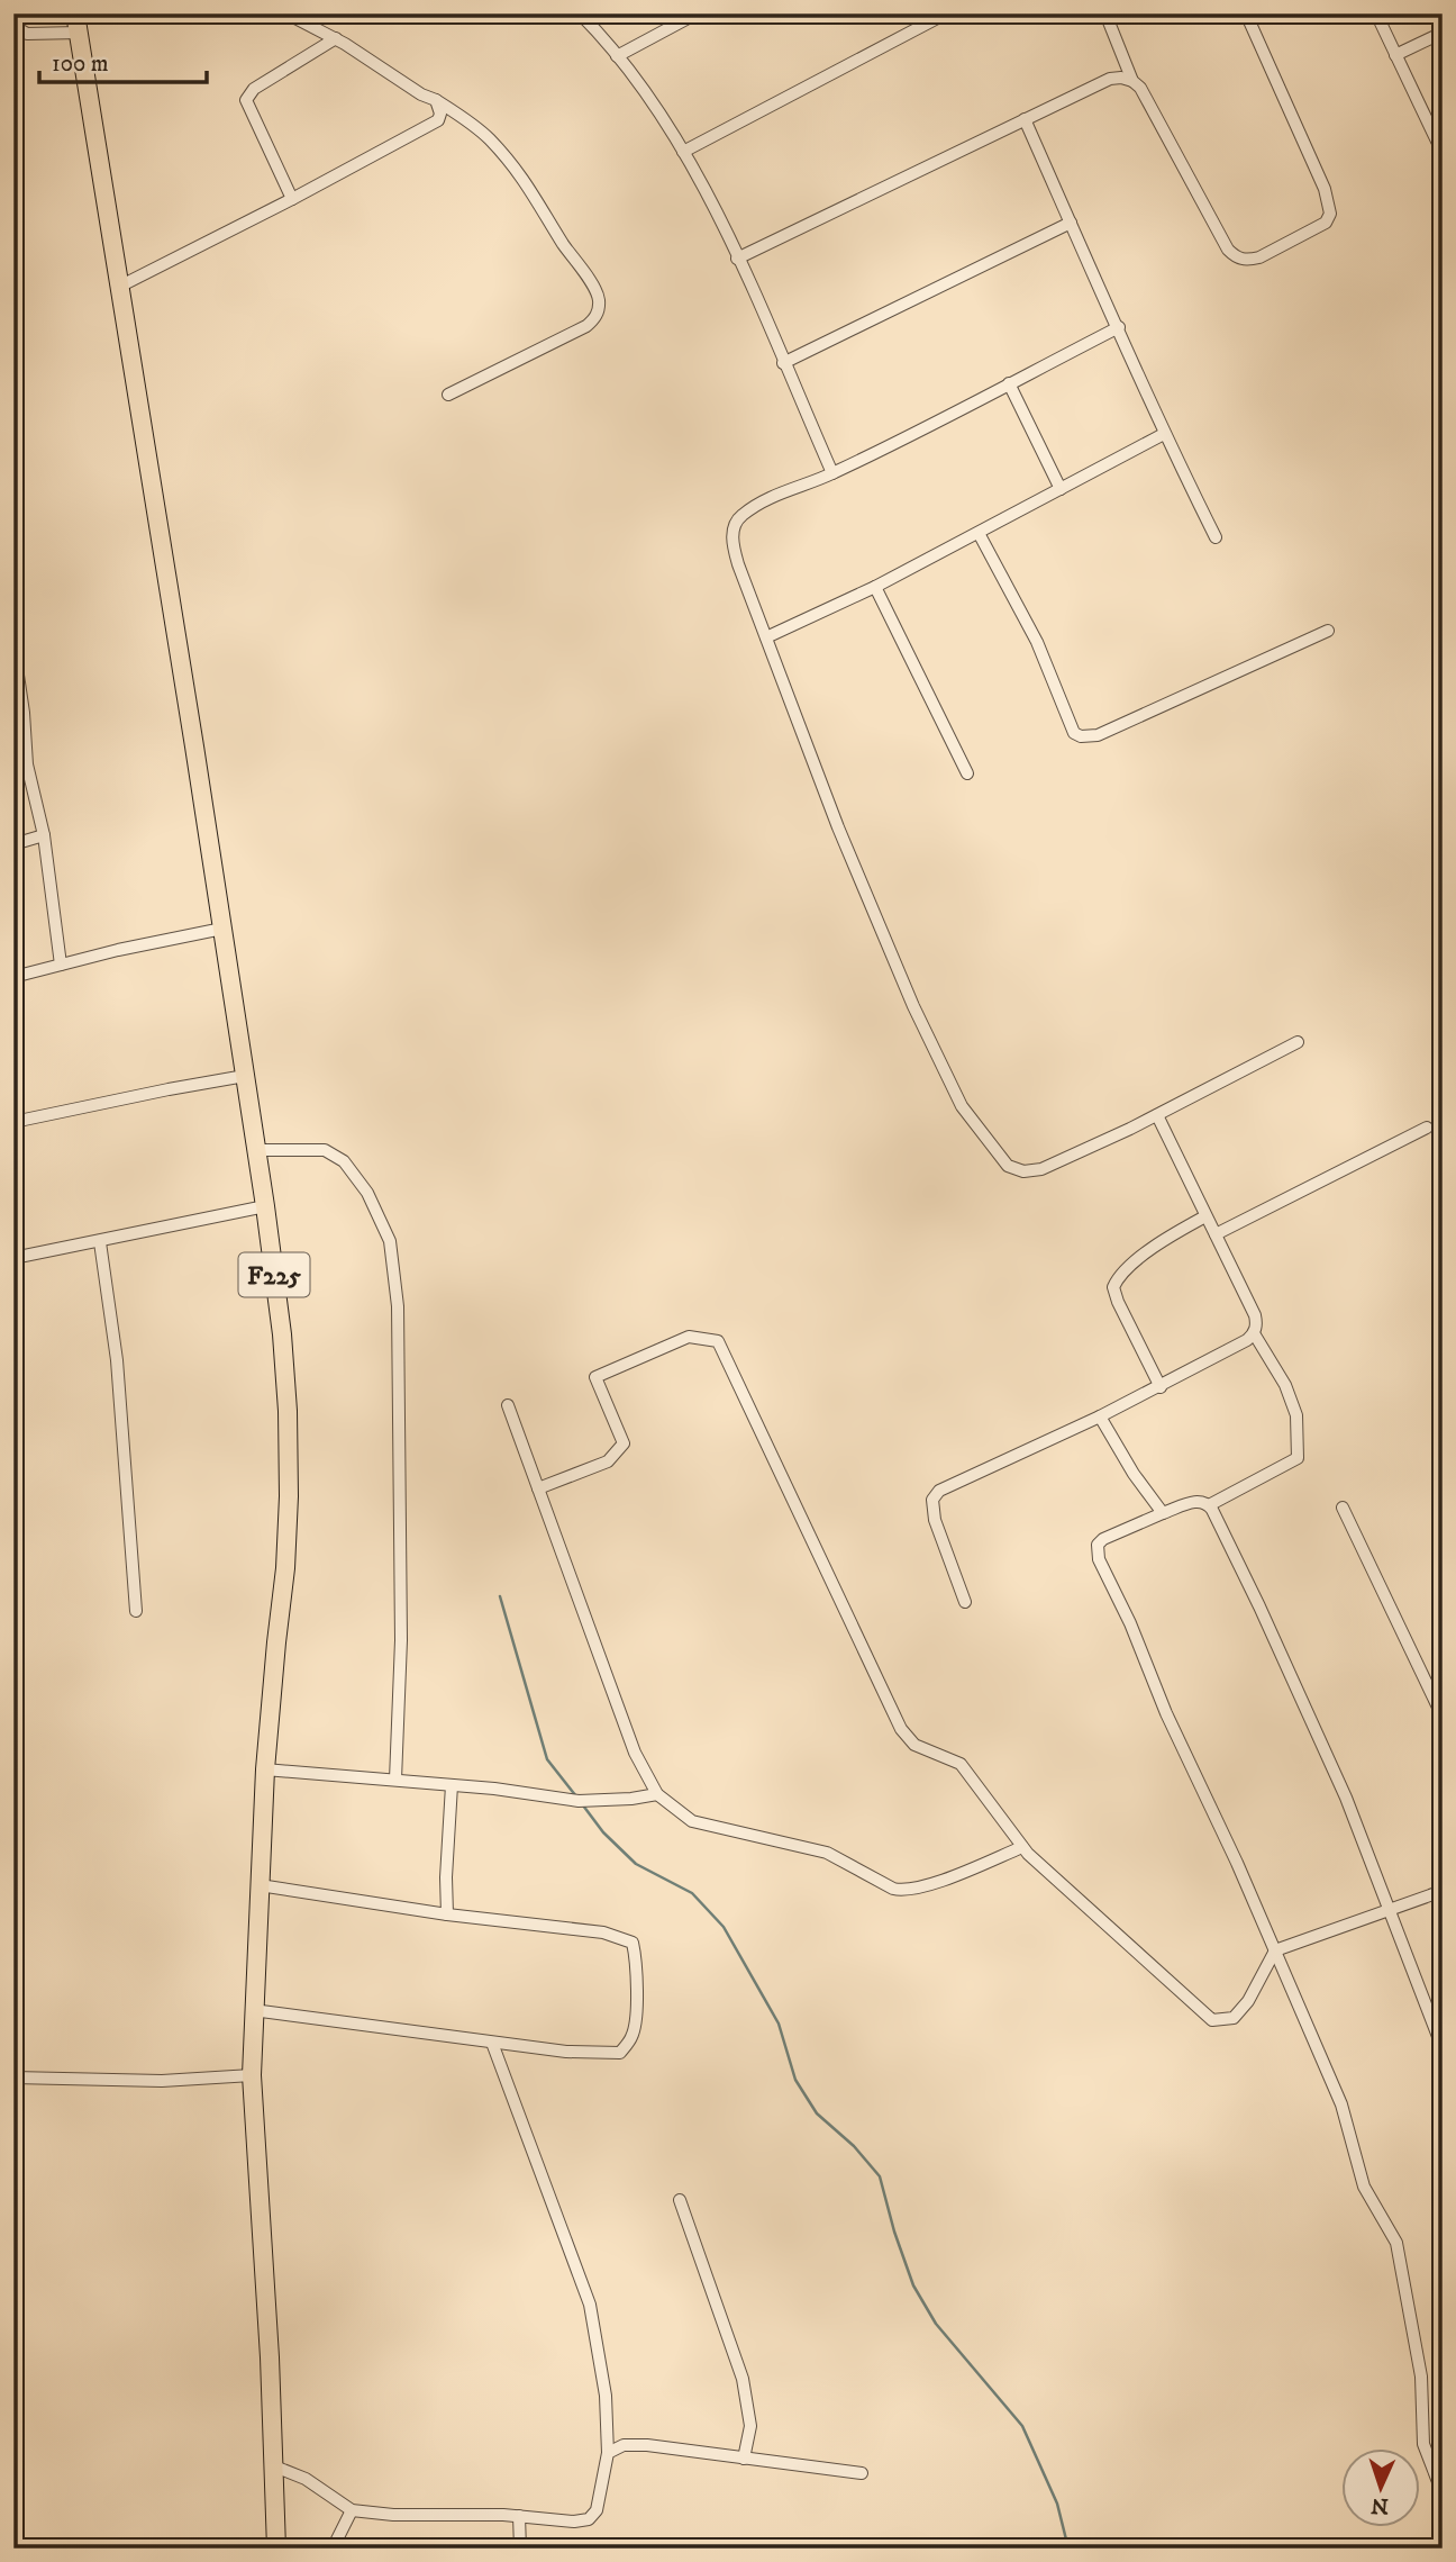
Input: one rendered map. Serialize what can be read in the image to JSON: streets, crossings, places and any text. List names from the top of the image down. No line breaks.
{"streets":{"main road":["F225"]},"scale_bar":"100 m","north":"bottom"}
